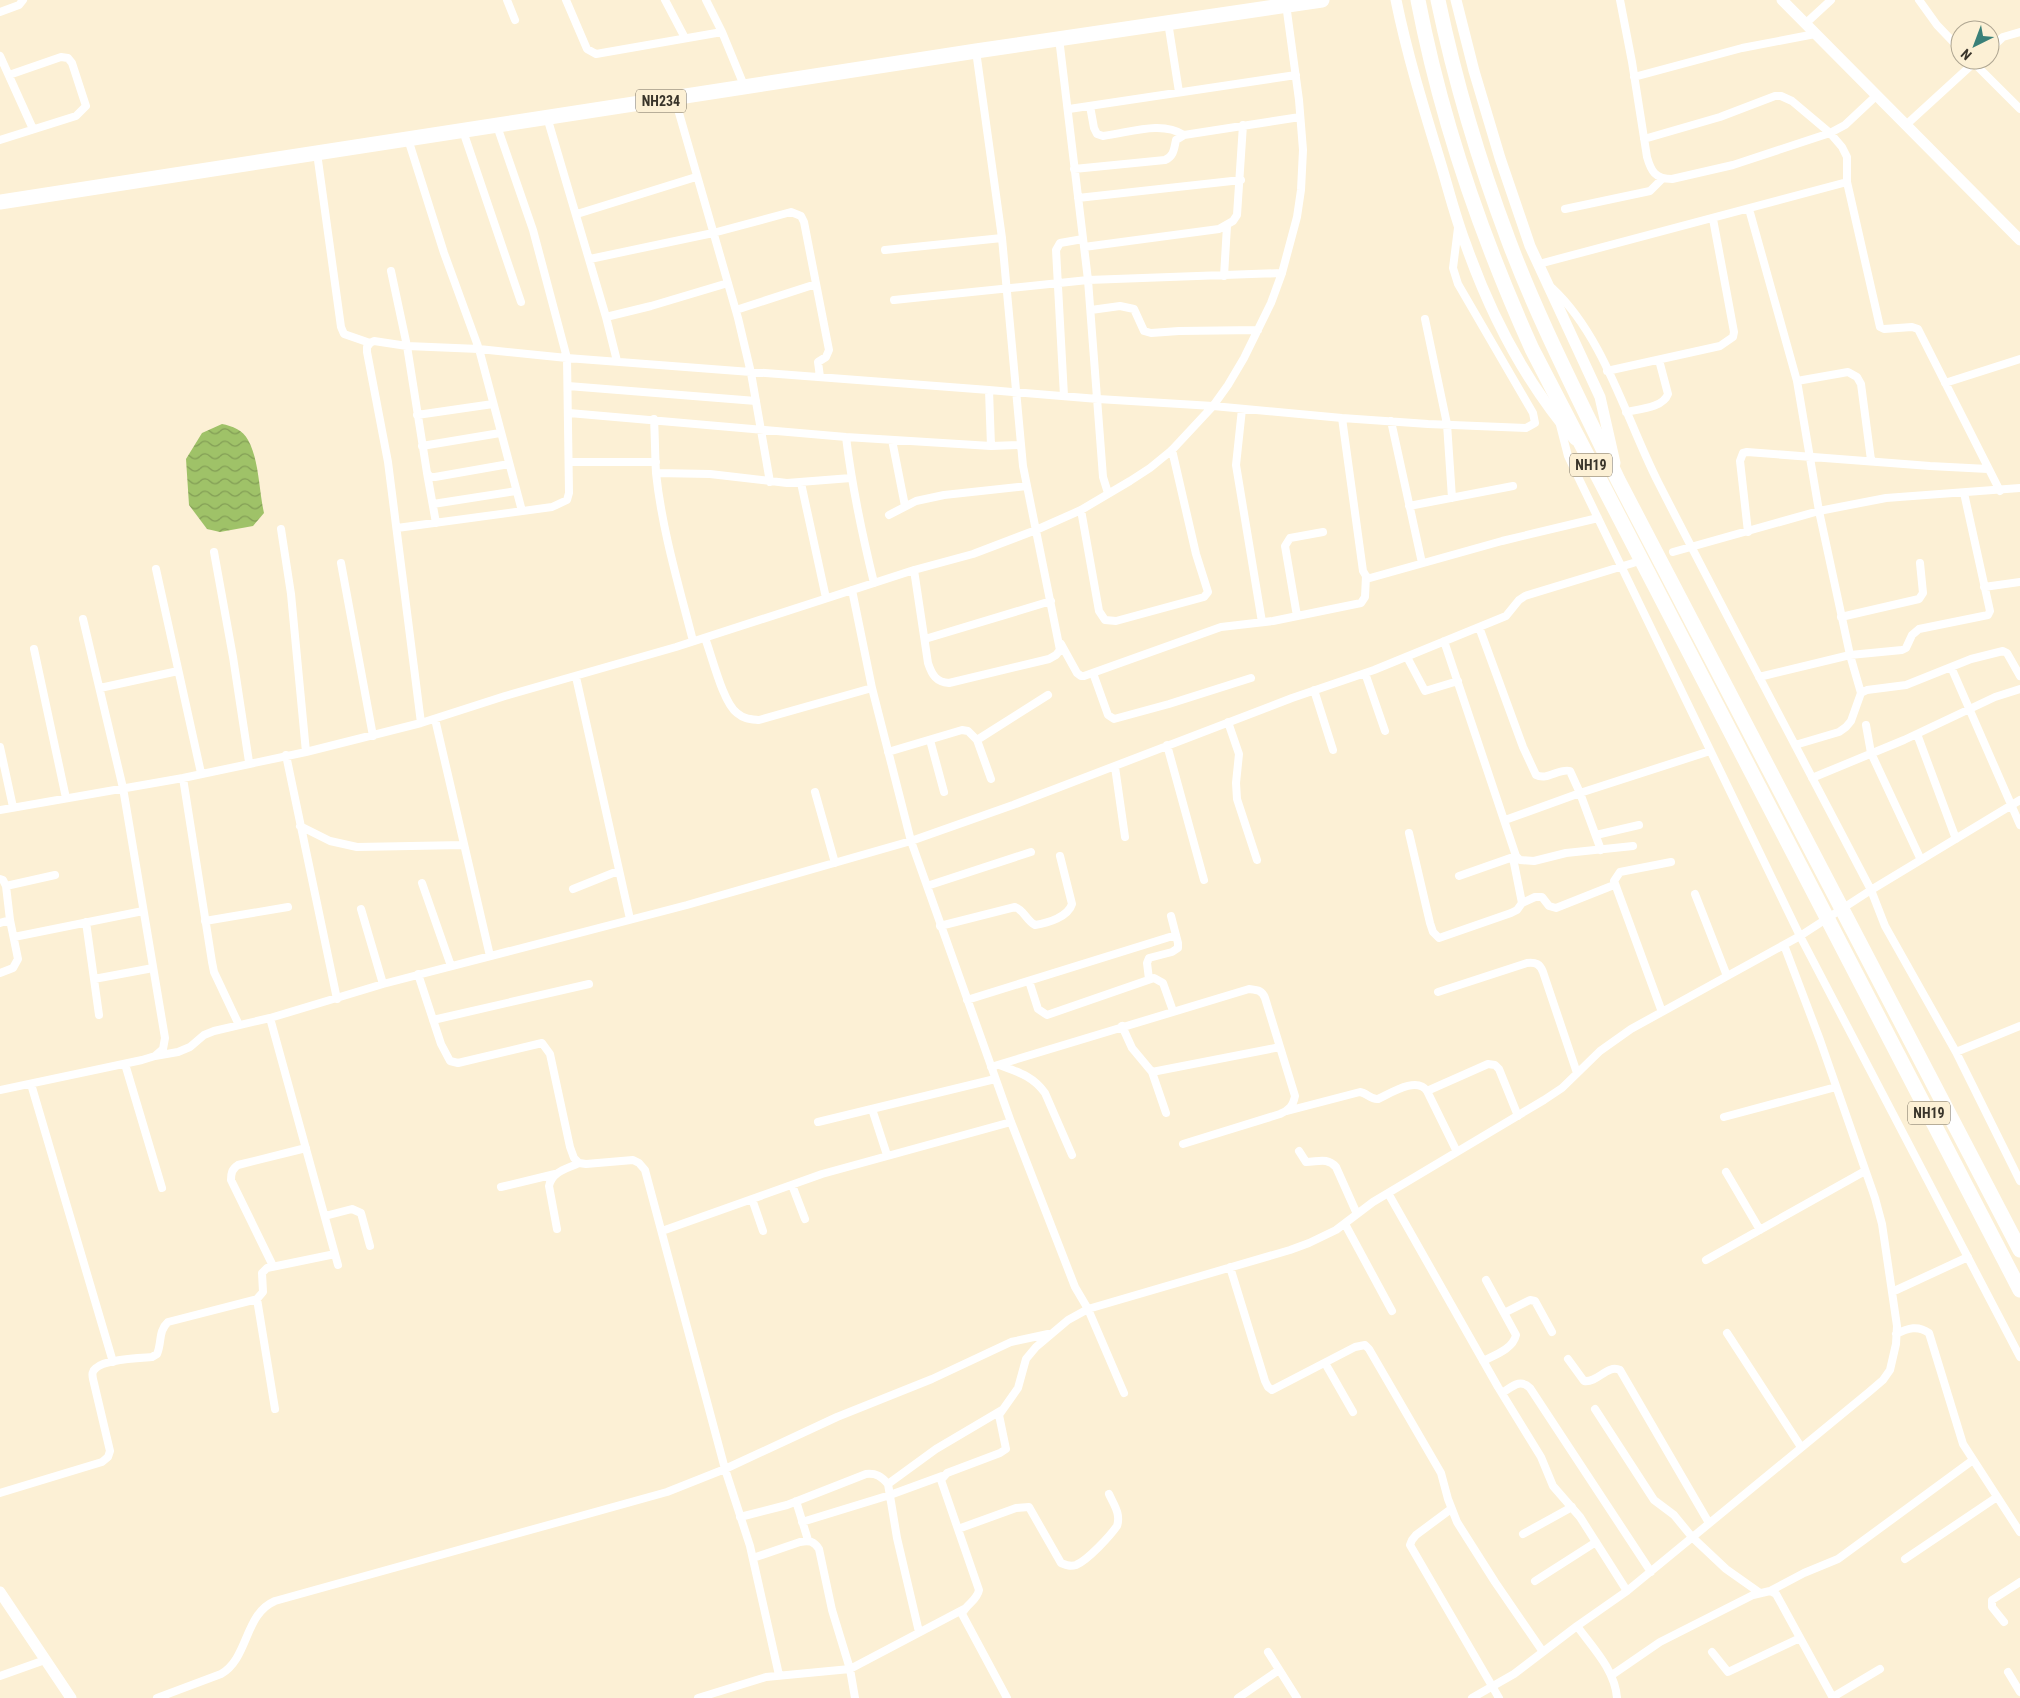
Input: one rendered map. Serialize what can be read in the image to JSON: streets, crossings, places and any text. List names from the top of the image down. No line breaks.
{"streets":{"highway":["NH234","NH19"]},"north":"bottom left"}
